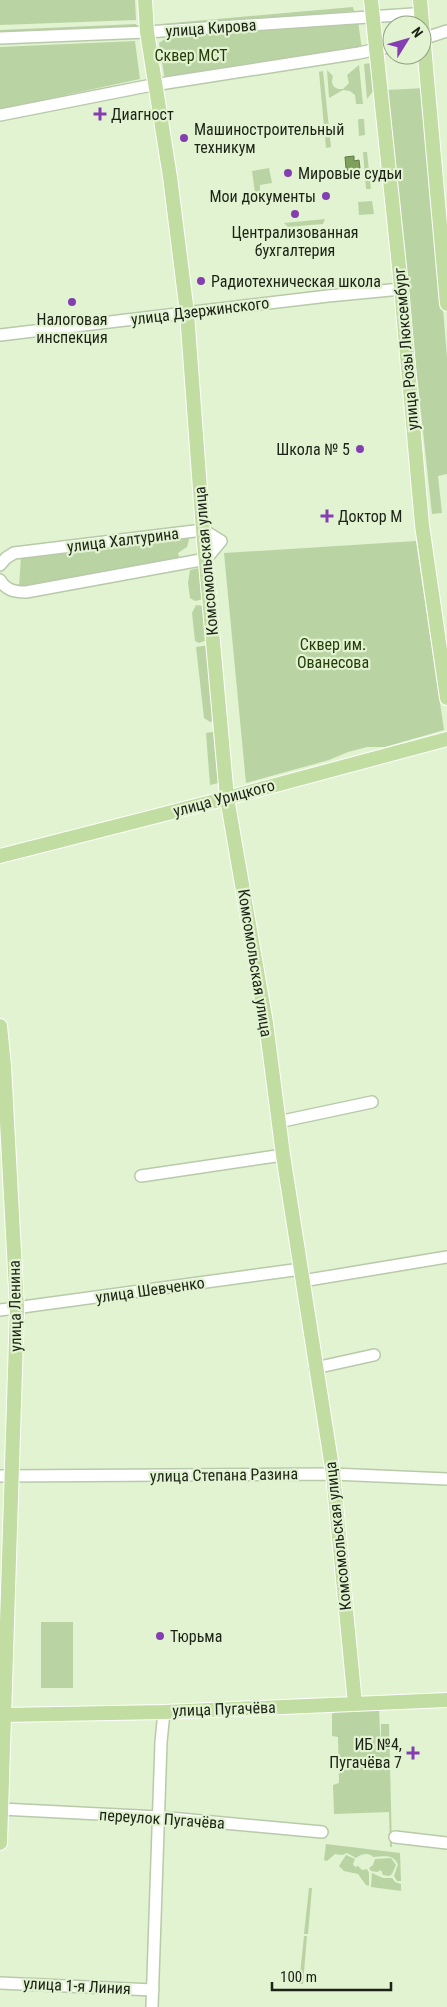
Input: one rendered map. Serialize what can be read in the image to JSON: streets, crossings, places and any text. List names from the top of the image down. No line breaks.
{"streets":{"main road":["улица Розы Люксембург","Комсомольская улица","улица Урицкого","улица Ленина","улица Пугачёва"],"street":["улица Кирова","улица Дзержинского","улица Халтурина","улица Шевченко","улица Степана Разина","переулок Пугачёва","улица 1-я Линия"]},"crossings":[["улица Кирова","улица Розы Люксембург"],["улица Кирова","Комсомольская улица"],["улица Дзержинского","улица Розы Люксембург"],["улица Дзержинского","Комсомольская улица"],["улица Халтурина","Комсомольская улица"],["Комсомольская улица","улица Урицкого"],["Комсомольская улица","улица Шевченко"],["Комсомольская улица","улица Степана Разина"],["Комсомольская улица","улица Пугачёва"],["улица Шевченко","улица Ленина"],["улица Ленина","улица Степана Разина"],["улица Ленина","улица Пугачёва"],["улица Ленина","переулок Пугачёва"]],"parks":["Сквер МСТ","Сквер им. Ованесова"],"places":{"health":["Диагност","Доктор М","ИБ №4, Пугачёва 7"],"other":["Машиностроительный техникум","Мировые судьи","Мои документы","Централизованная бухгалтерия","Радиотехническая школа","Налоговая инспекция","Школа № 5","Тюрьма"]},"scale_bar":"100 m","north":"top right"}
